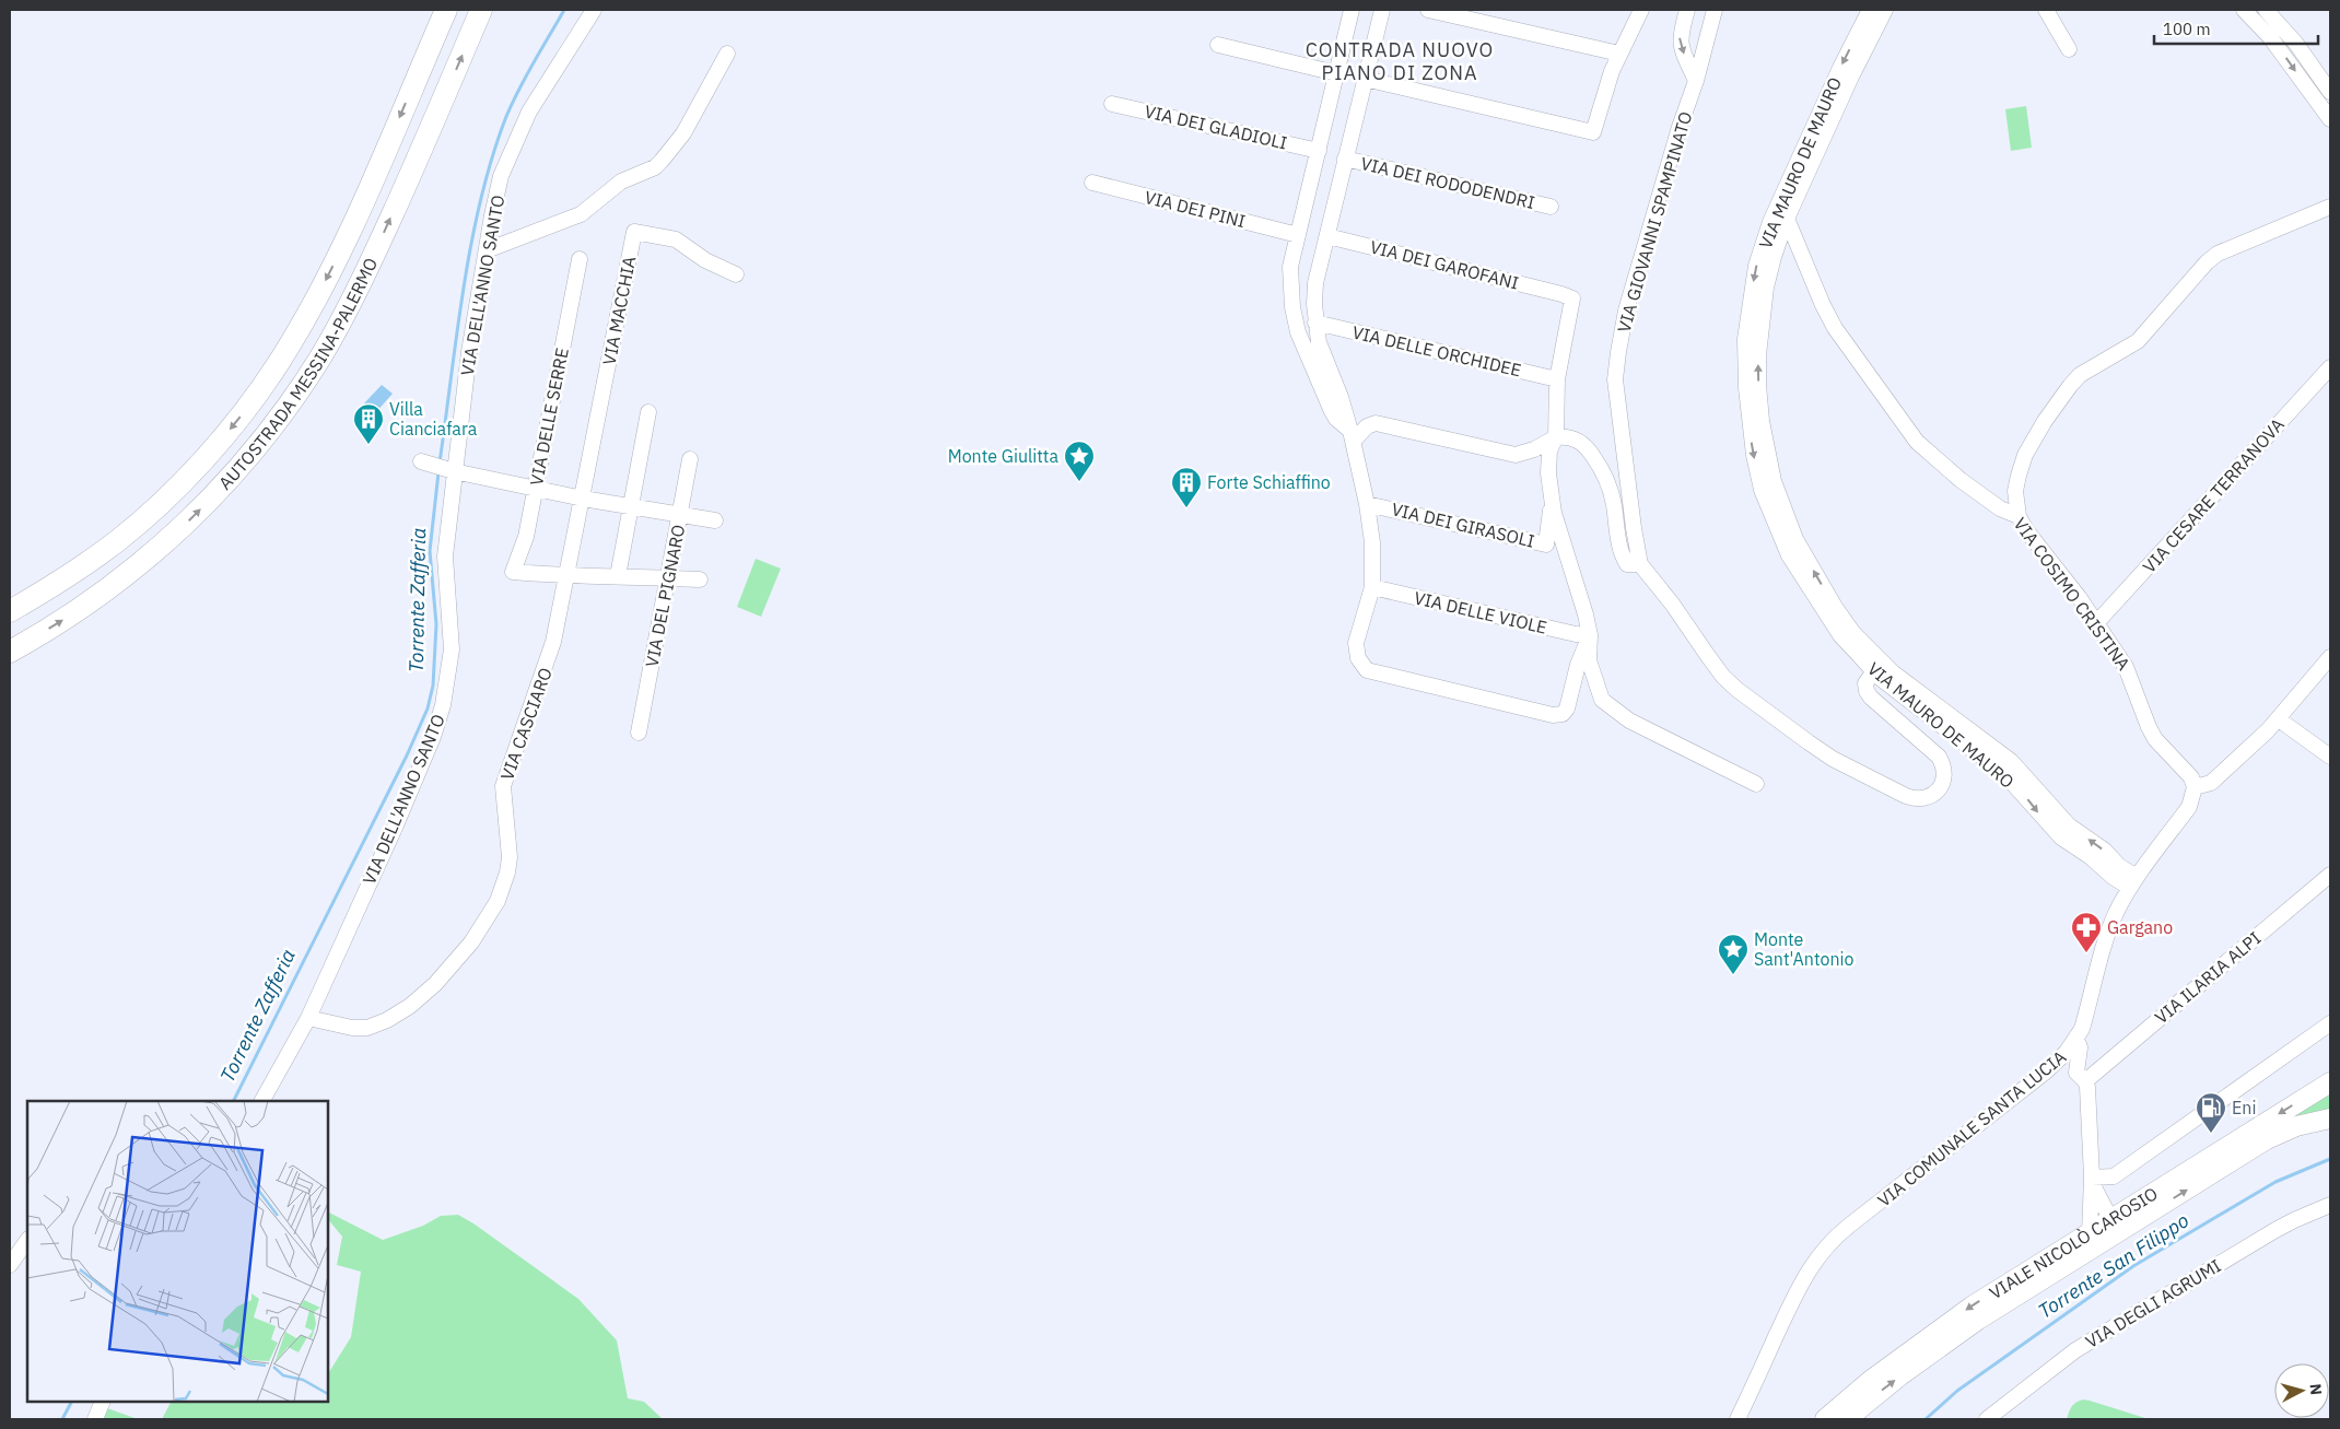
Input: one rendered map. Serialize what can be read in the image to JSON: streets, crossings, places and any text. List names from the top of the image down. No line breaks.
{"streets":{"highway":["AUTOSTRADA MESSINA-PALERMO"],"main road":["VIALE NICOLÒ CAROSIO"],"street":["VIA DEI GLADIOLI","VIA MAURO DE MAURO","VIA DEI RODODENDRI","VIA DEI PINI","VIA GIOVANNI SPAMPINATO","VIA DEI GAROFANI","VIA DELL'ANNO SANTO","VIA MACCHIA","VIA DELLE ORCHIDEE","VIA DELLE SERRE","VIA CESARE TERRANOVA","VIA DEI GIRASOLI","VIA COSIMO CRISTINA","VIA DEL PIGNARO","VIA DELLE VIOLE","VIA CASCIARO","VIA ILARIA ALPI","VIA COMUNALE SANTA LUCIA","VIA DEGLI AGRUMI"]},"crossings":[["VIA MAURO DE MAURO","VIA GIOVANNI SPAMPINATO"],["VIA MAURO DE MAURO","VIA COSIMO CRISTINA"],["VIA MAURO DE MAURO","VIA COMUNALE SANTA LUCIA"],["VIA DEI GAROFANI","VIA DELLE ORCHIDEE"],["VIA DELL'ANNO SANTO","VIA CASCIARO"],["VIA MACCHIA","VIA CASCIARO"],["VIA DELLE SERRE","VIA CASCIARO"],["VIA CESARE TERRANOVA","VIA COSIMO CRISTINA"],["VIA COSIMO CRISTINA","VIA COMUNALE SANTA LUCIA"]],"districts":["CONTRADA NUOVO PIANO DI ZONA"],"water":["Torrente Zafferia","Torrente San Filippo"],"places":{"building":["Villa Cianciafara","Forte Schiaffino"],"place":["Monte Giulitta","Monte Sant'Antonio"],"pharmacy":["Gargano"],"fuel station":["Eni"]},"scale_bar":"100 m","north":"right"}
